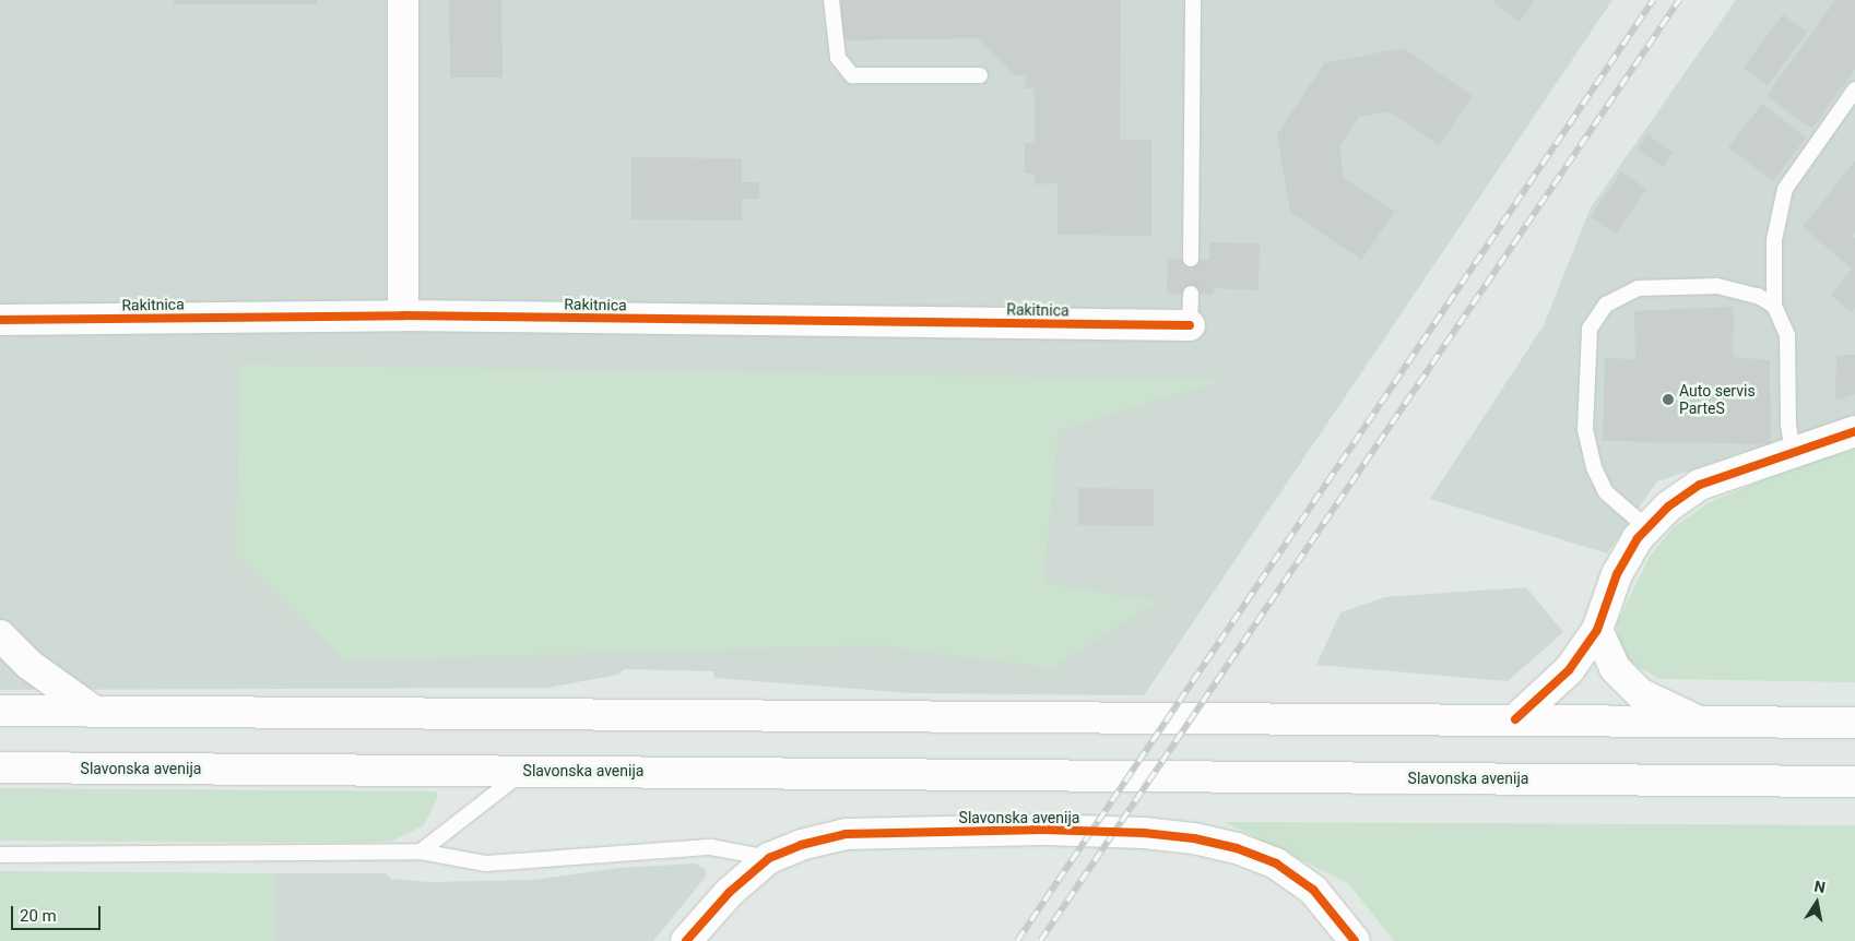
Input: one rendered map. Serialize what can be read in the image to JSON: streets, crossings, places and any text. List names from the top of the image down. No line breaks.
{"streets":{"main road":["Rakitnica","Slavonska avenija"]},"places":["Auto servis ParteS"],"scale_bar":"20 m","north":"top"}
